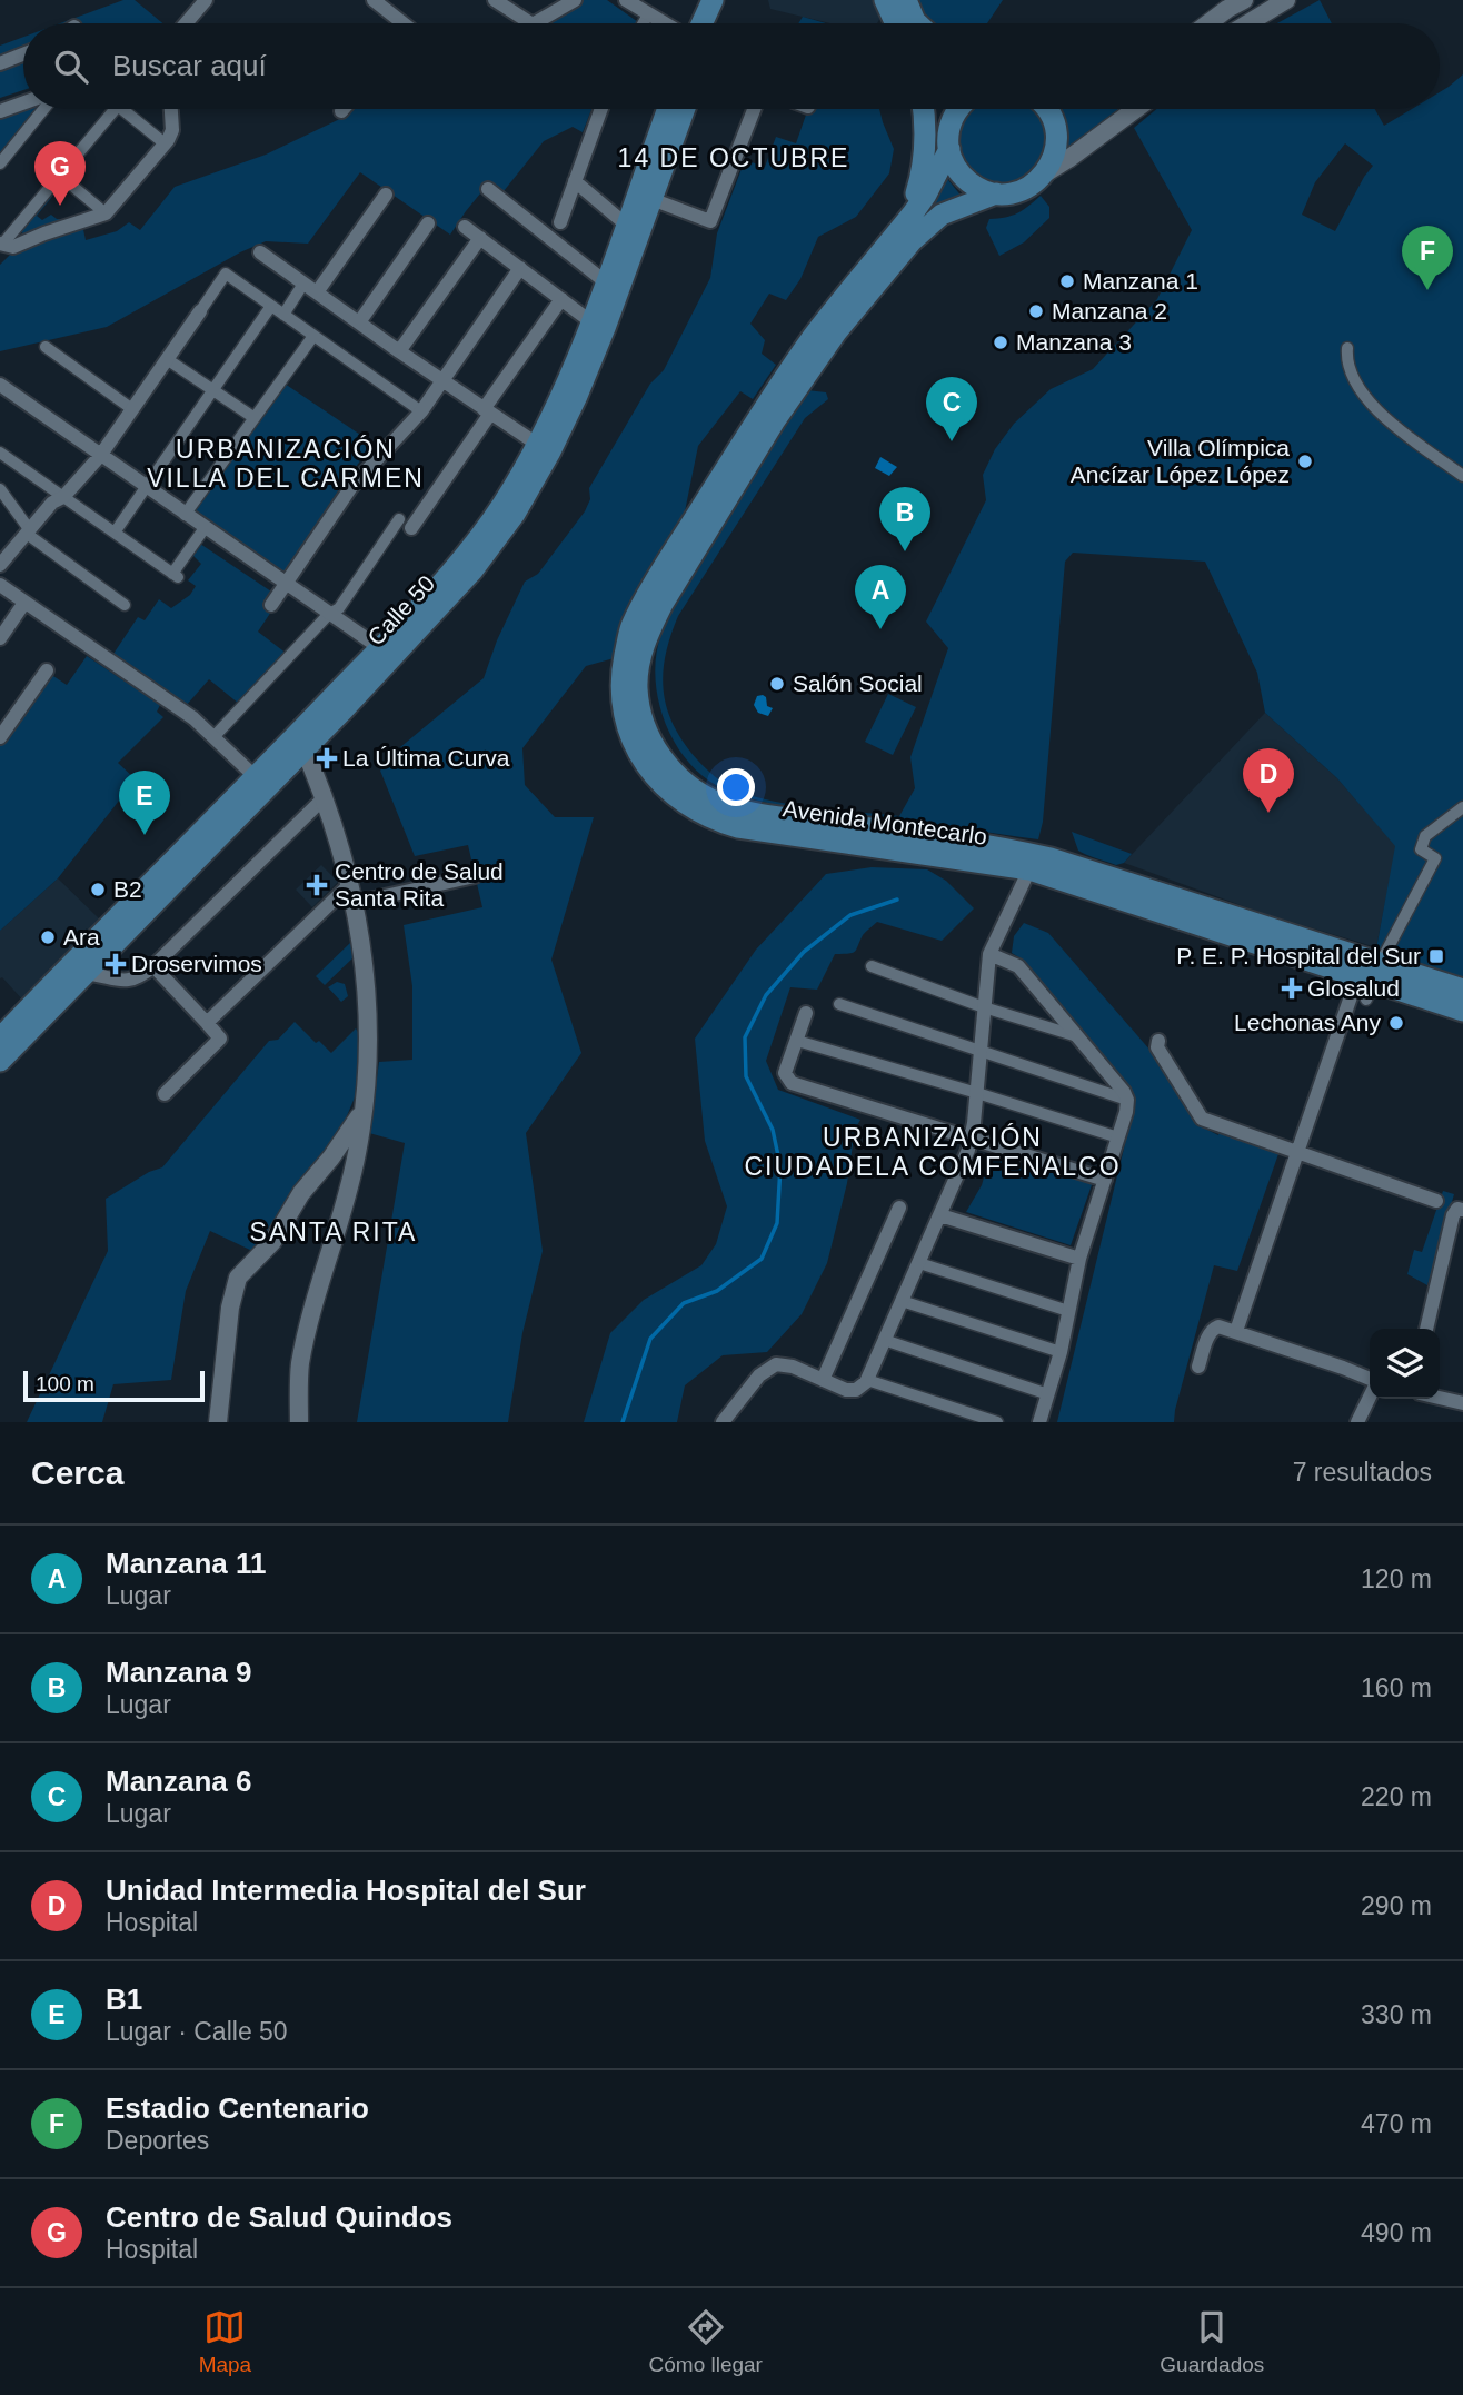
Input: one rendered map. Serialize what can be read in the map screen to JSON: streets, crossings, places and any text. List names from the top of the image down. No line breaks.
{"streets":{"main road":["Calle 50","Avenida Montecarlo"]},"districts":["14 DE OCTUBRE","URBANIZACIÓN VILLA DEL CARMEN","URBANIZACIÓN CIUDADELA COMFENALCO","SANTA RITA"],"places":{"other":["Manzana 1","Manzana 2","Manzana 3","Villa Olímpica Ancízar López López","Salón Social","B2","Ara","Lechonas Any"],"health":["La Última Curva","Centro de Salud Santa Rita","Droservimos","Glosalud"],"transit":["P. E. P. Hospital del Sur"]},"scale_bar":"100 m","page":{"search":"Buscar aquí","pins":["G","F","C","B","A","D","E"],"scale":"100 m","heading":["Cerca","7 resultados"],"list":[{"mark":"A","name":"Manzana 11","note":"Lugar","value":"120 m"},{"mark":"B","name":"Manzana 9","note":"Lugar","value":"160 m"},{"mark":"C","name":"Manzana 6","note":"Lugar","value":"220 m"},{"mark":"D","name":"Unidad Intermedia Hospital del Sur","note":"Hospital","value":"290 m"},{"mark":"E","name":"B1","note":"Lugar · Calle 50","value":"330 m"},{"mark":"F","name":"Estadio Centenario","note":"Deportes","value":"470 m"},{"mark":"G","name":"Centro de Salud Quindos","note":"Hospital","value":"490 m"}],"nav":["Mapa","Cómo llegar","Guardados"]}}
